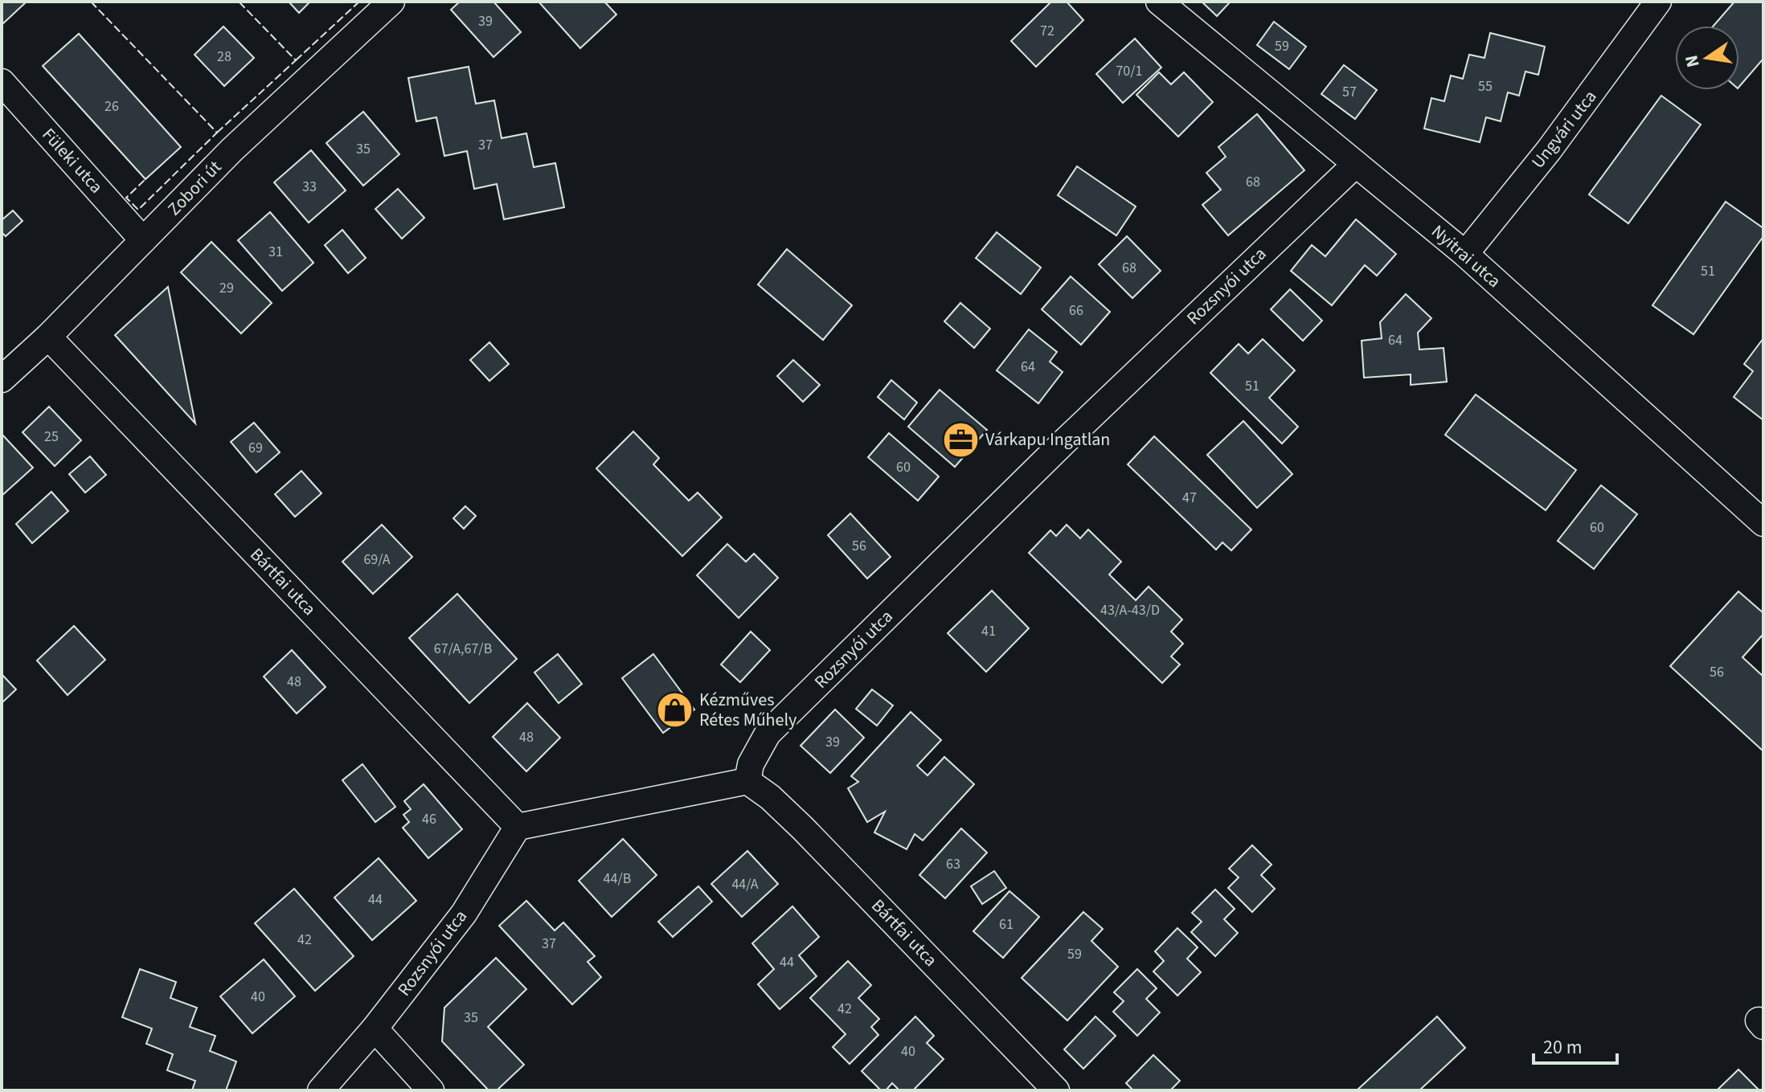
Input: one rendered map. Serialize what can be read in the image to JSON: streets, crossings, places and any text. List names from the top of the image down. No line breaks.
{"streets":{"street":["Ungvári utca","Füleki utca","Zobori út","Nyitrai utca","Rozsnyói utca","Bártfai utca"]},"crossings":[["Ungvári utca","Nyitrai utca"],["Füleki utca","Zobori út"],["Zobori út","Bártfai utca"],["Nyitrai utca","Rozsnyói utca"],["Rozsnyói utca","Bártfai utca"]],"places":{"office":["Várkapu Ingatlan"],"shop":["Kézműves Rétes Műhely"]},"house_numbers":["39","72","59","28","70/1","55","57","26","37","35","68","33","31","68","51","29","66","64","64","51","25","69","60","47","60","56","69/A","43/A-43/D","41","67/A,67/B","56","48","48","39","46","63","44/B","44/A","44","61","42","37","59","44","40","42","35","40"],"scale_bar":"20 m","north":"left"}
